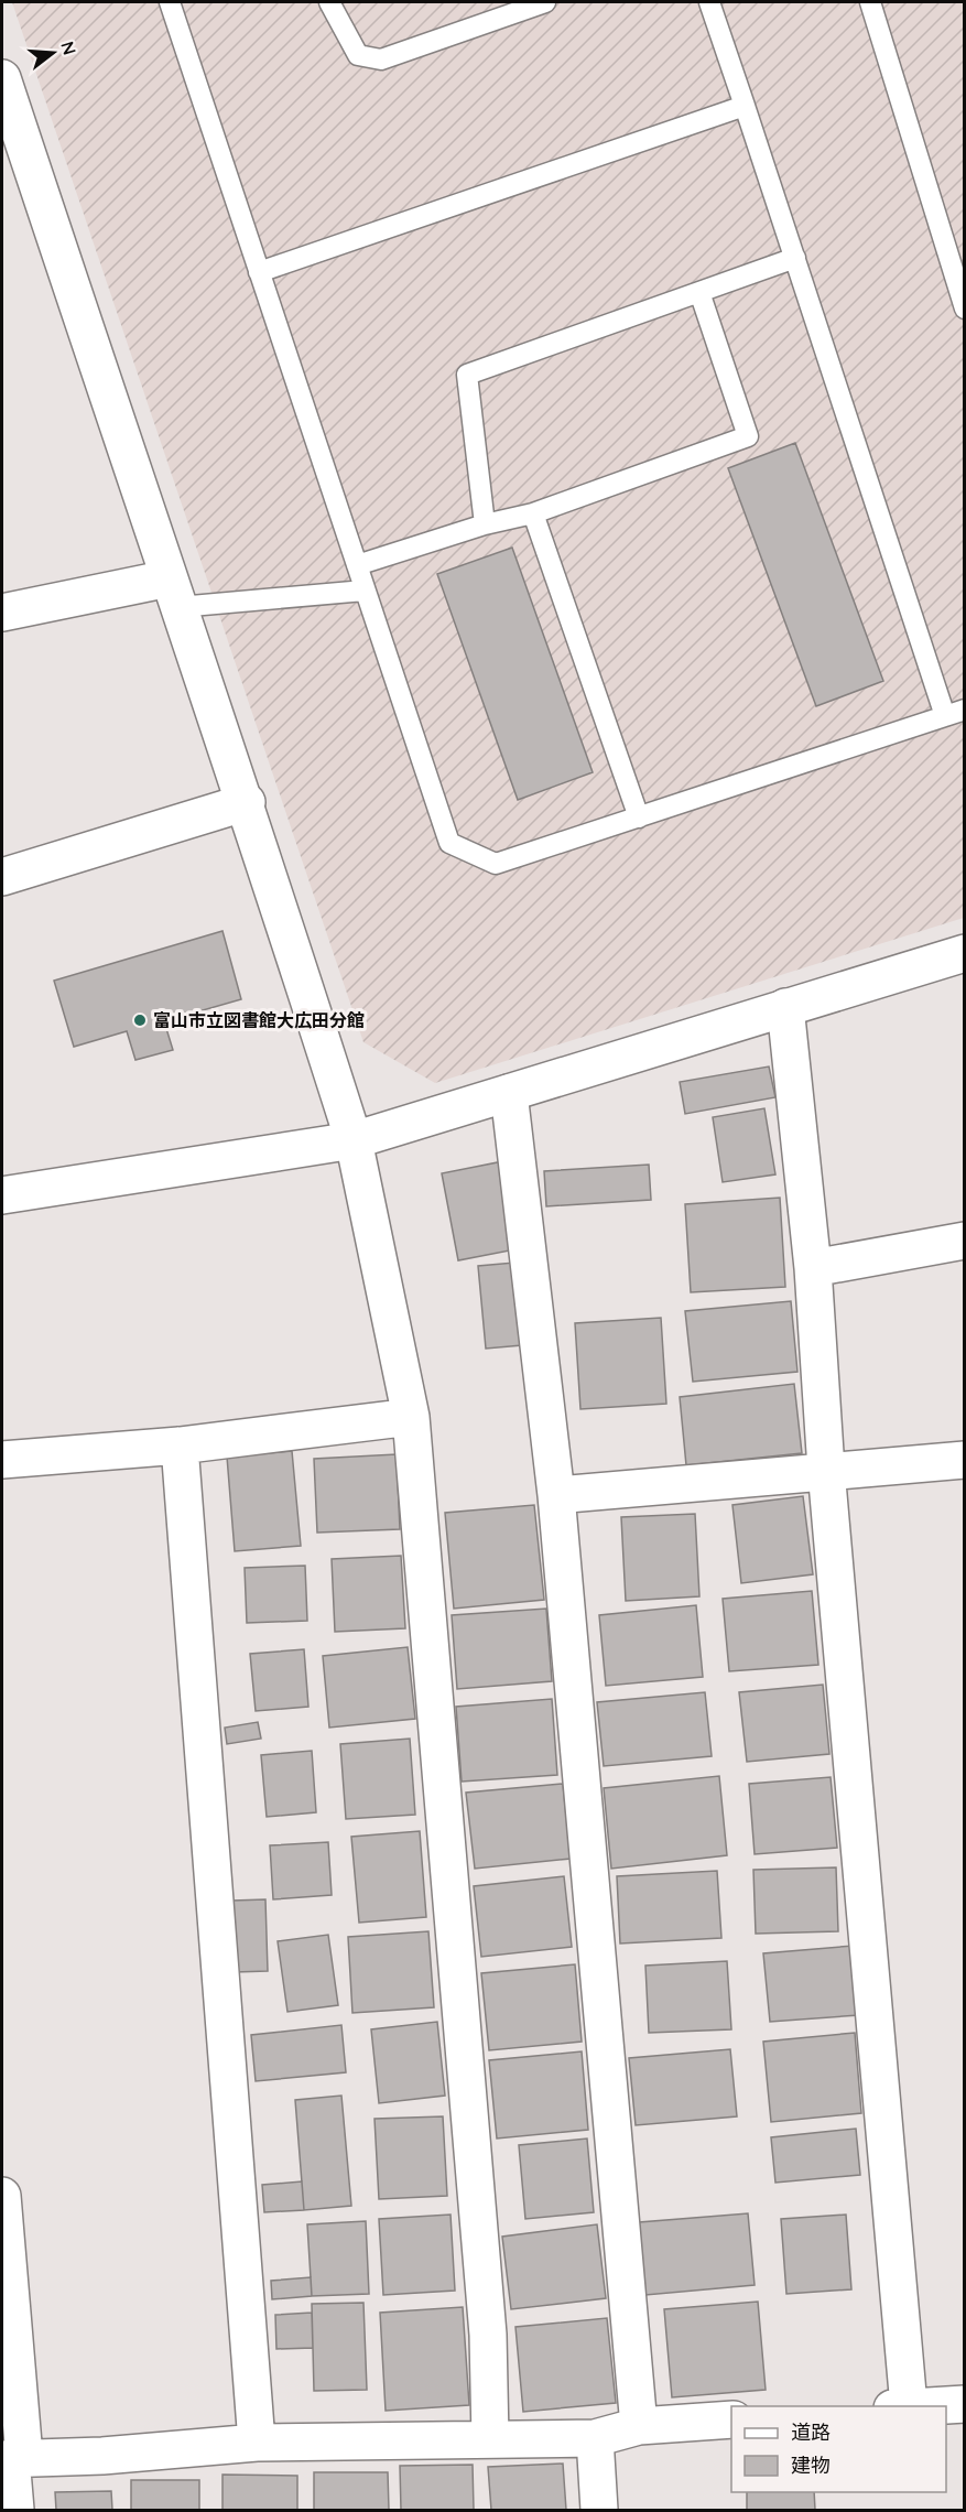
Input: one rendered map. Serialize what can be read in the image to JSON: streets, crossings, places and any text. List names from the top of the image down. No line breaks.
{"places":["富山市立図書館大広田分館"],"legend":["道路","建物"],"north":"right"}
